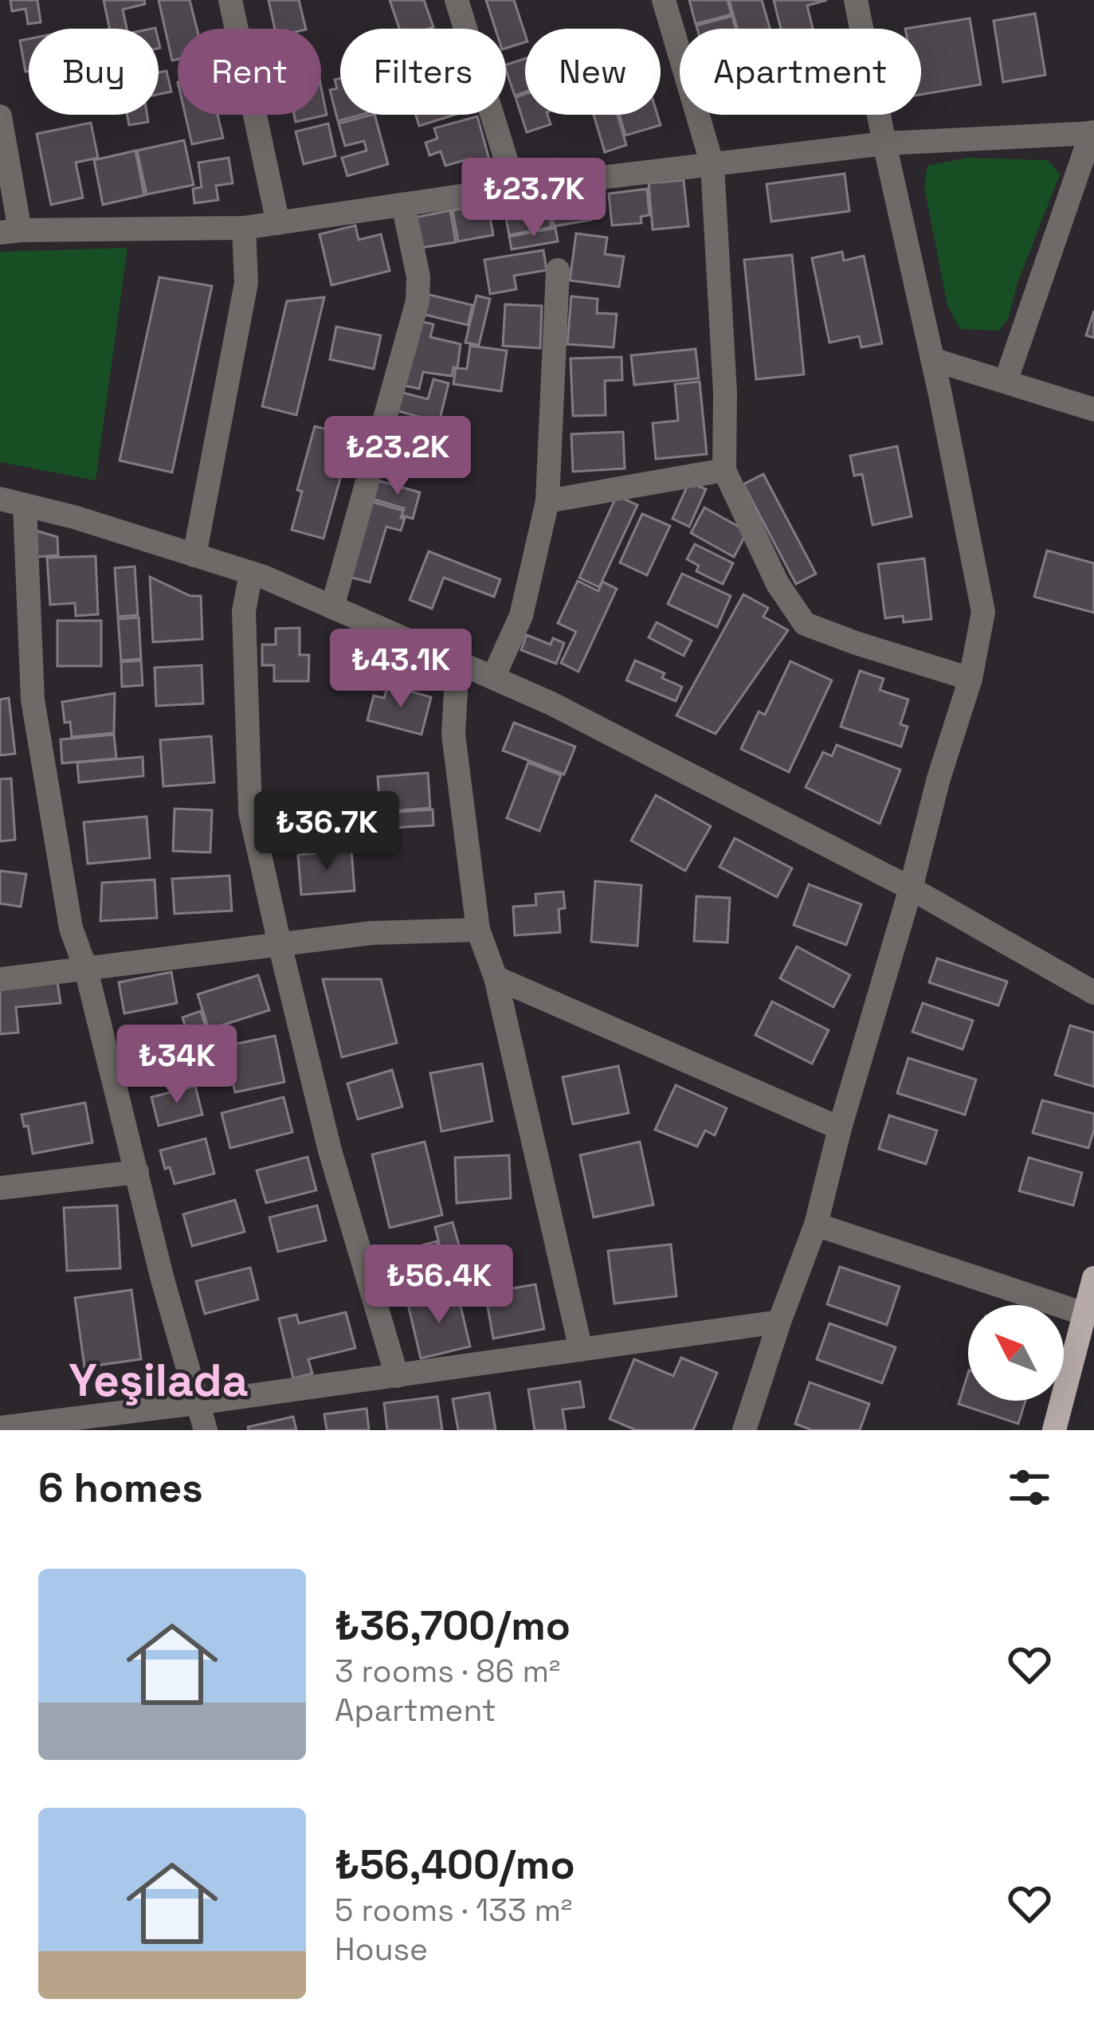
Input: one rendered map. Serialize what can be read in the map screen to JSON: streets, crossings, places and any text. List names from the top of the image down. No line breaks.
{"districts":["Yeşilada"],"north":"top left","page":{"chip":["Buy","Rent","Filters","New","Apartment"],"price":["₺23.7K","₺23.2K","₺43.1K","₺36.7K","₺34K","₺56.4K"],"heading":"6 homes","list":[{"name":"₺36,700/mo","note":"3 rooms · 86 m² · Apartment"},{"name":"₺56,400/mo","note":"5 rooms · 133 m² · House"}]}}
